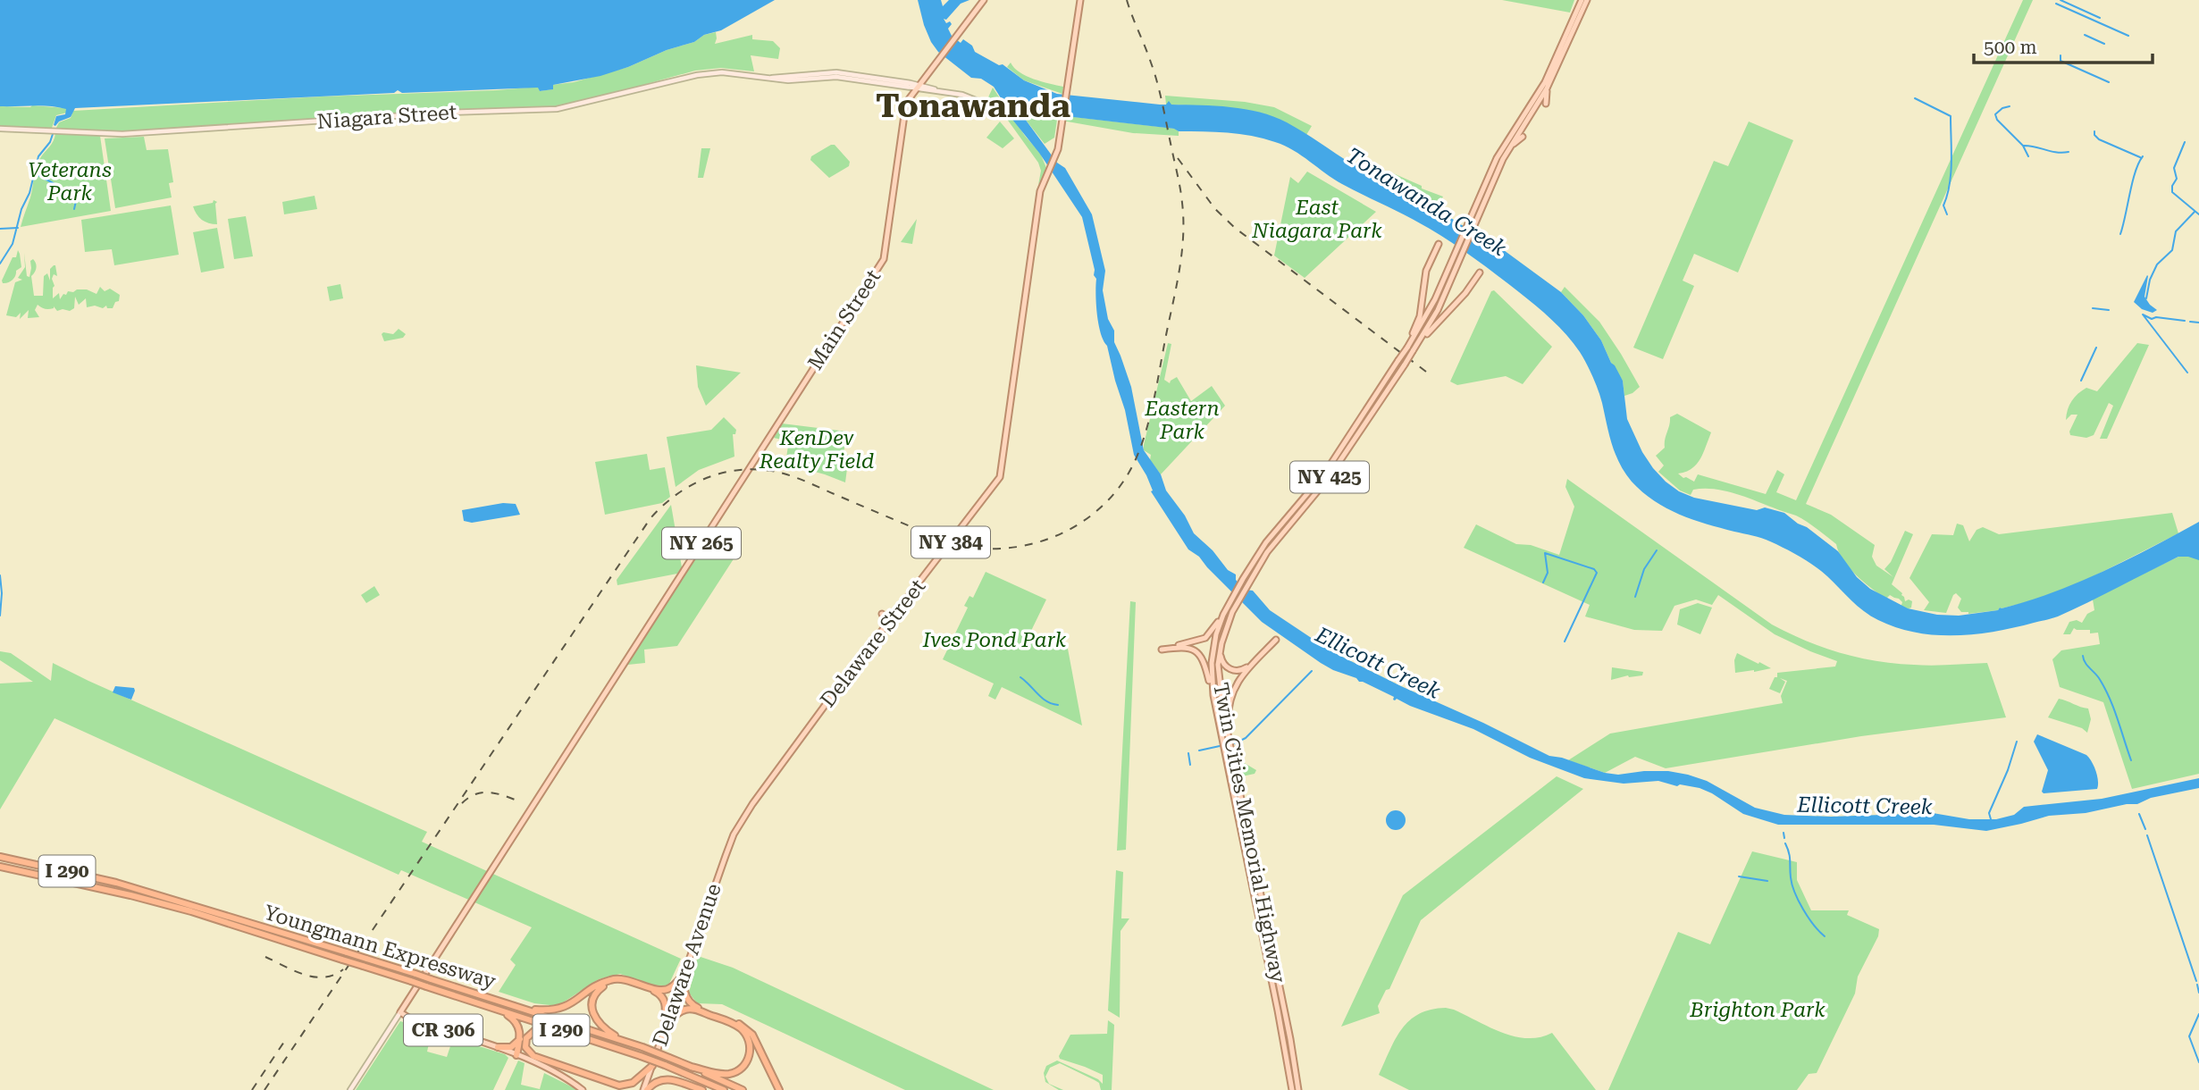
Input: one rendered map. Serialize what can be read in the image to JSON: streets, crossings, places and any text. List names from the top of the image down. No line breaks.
{"streets":{"highway":["I 290","Youngmann Expressway"],"main road":["Niagara Street","Main Street","NY 425","NY 384","NY 265","Delaware Street","Twin Cities Memorial Highway","Delaware Avenue","CR 306"]},"crossings":[["Niagara Street","Main Street"],["Niagara Street","NY 265"],["Main Street","NY 265"],["Main Street","CR 306"],["NY 265","CR 306"],["Delaware Street","Delaware Avenue"]],"districts":["Tonawanda"],"water":["Tonawanda Creek","Ellicott Creek"],"parks":["Veterans Park","East Niagara Park","Eastern Park","KenDev Realty Field","Ives Pond Park","Brighton Park"],"scale_bar":"500 m"}
